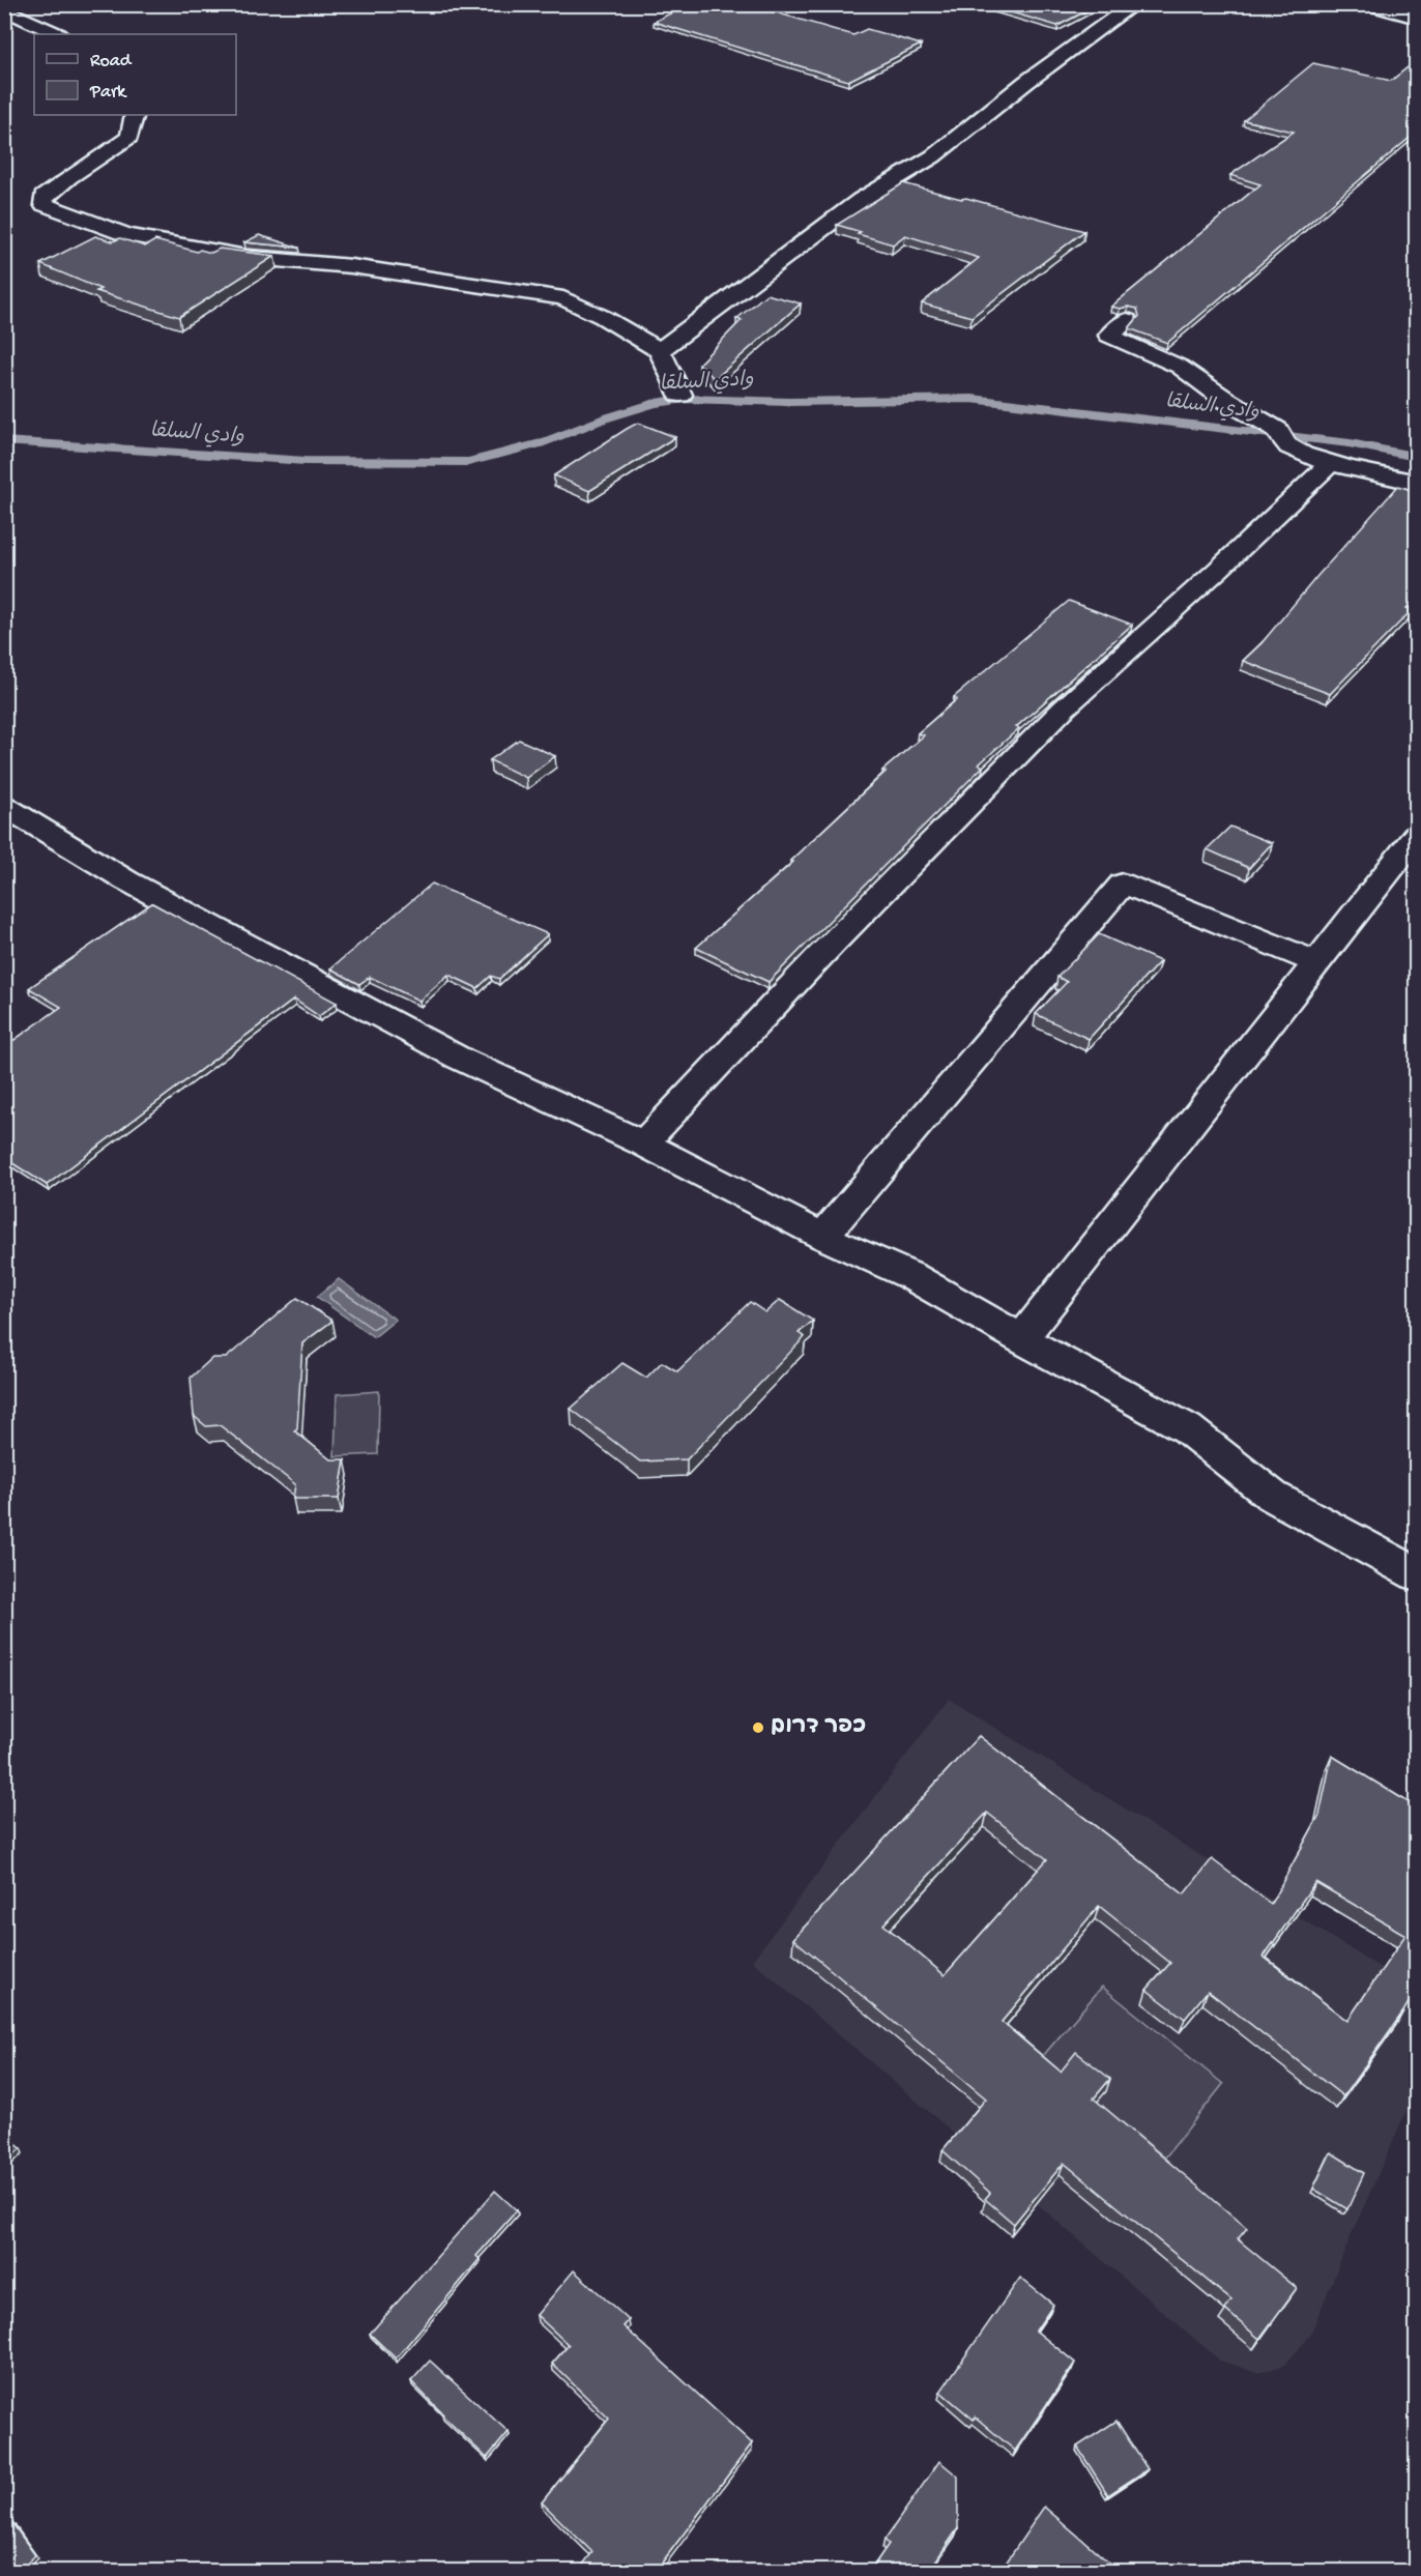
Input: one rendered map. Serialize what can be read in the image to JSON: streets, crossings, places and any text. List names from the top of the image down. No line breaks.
{"water":["وادي السلقا"],"places":["כפר דרום"],"legend":["Road","Park"]}
